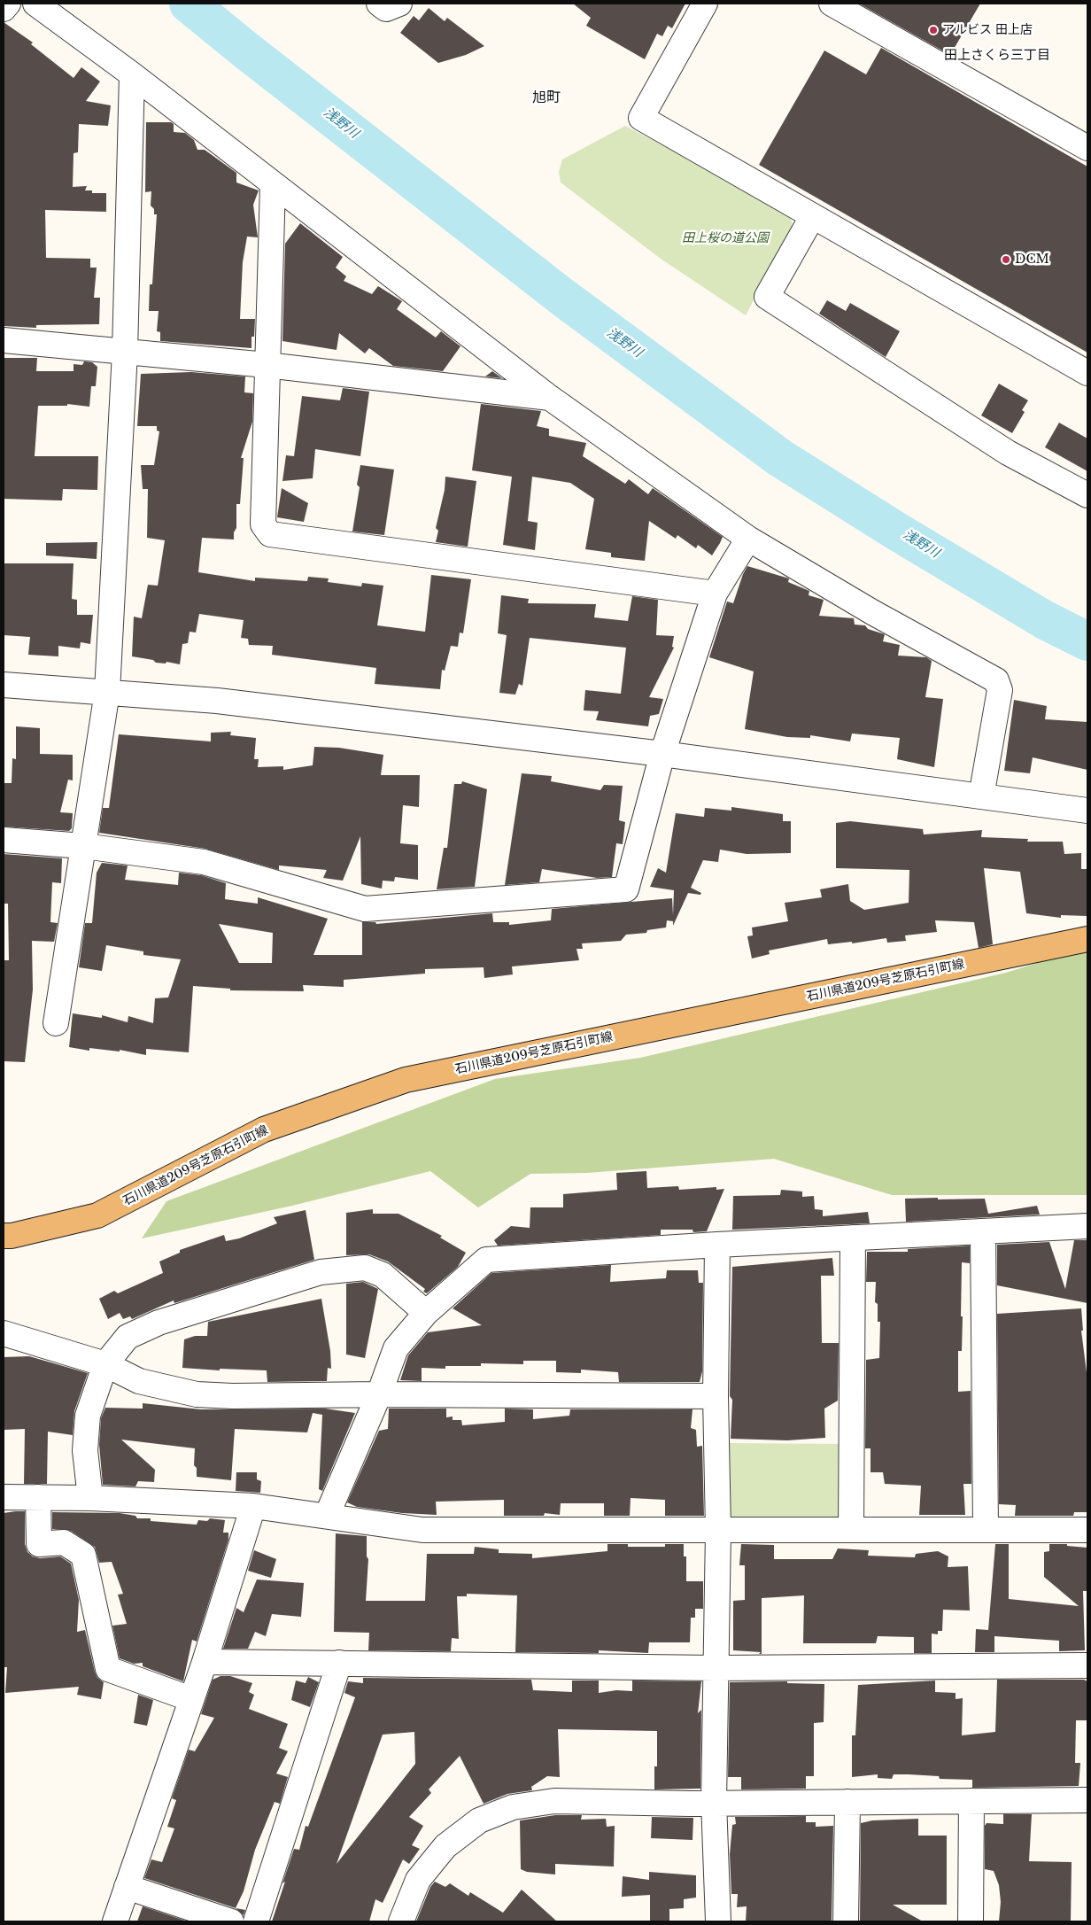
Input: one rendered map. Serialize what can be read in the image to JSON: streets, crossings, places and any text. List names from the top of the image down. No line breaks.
{"streets":{"main road":["石川県道209号芝原石引町線"]},"districts":["田上さくら三丁目","旭町"],"water":["浅野川"],"parks":["田上桜の道公園"],"places":["アルビス 田上店","DCM"]}
